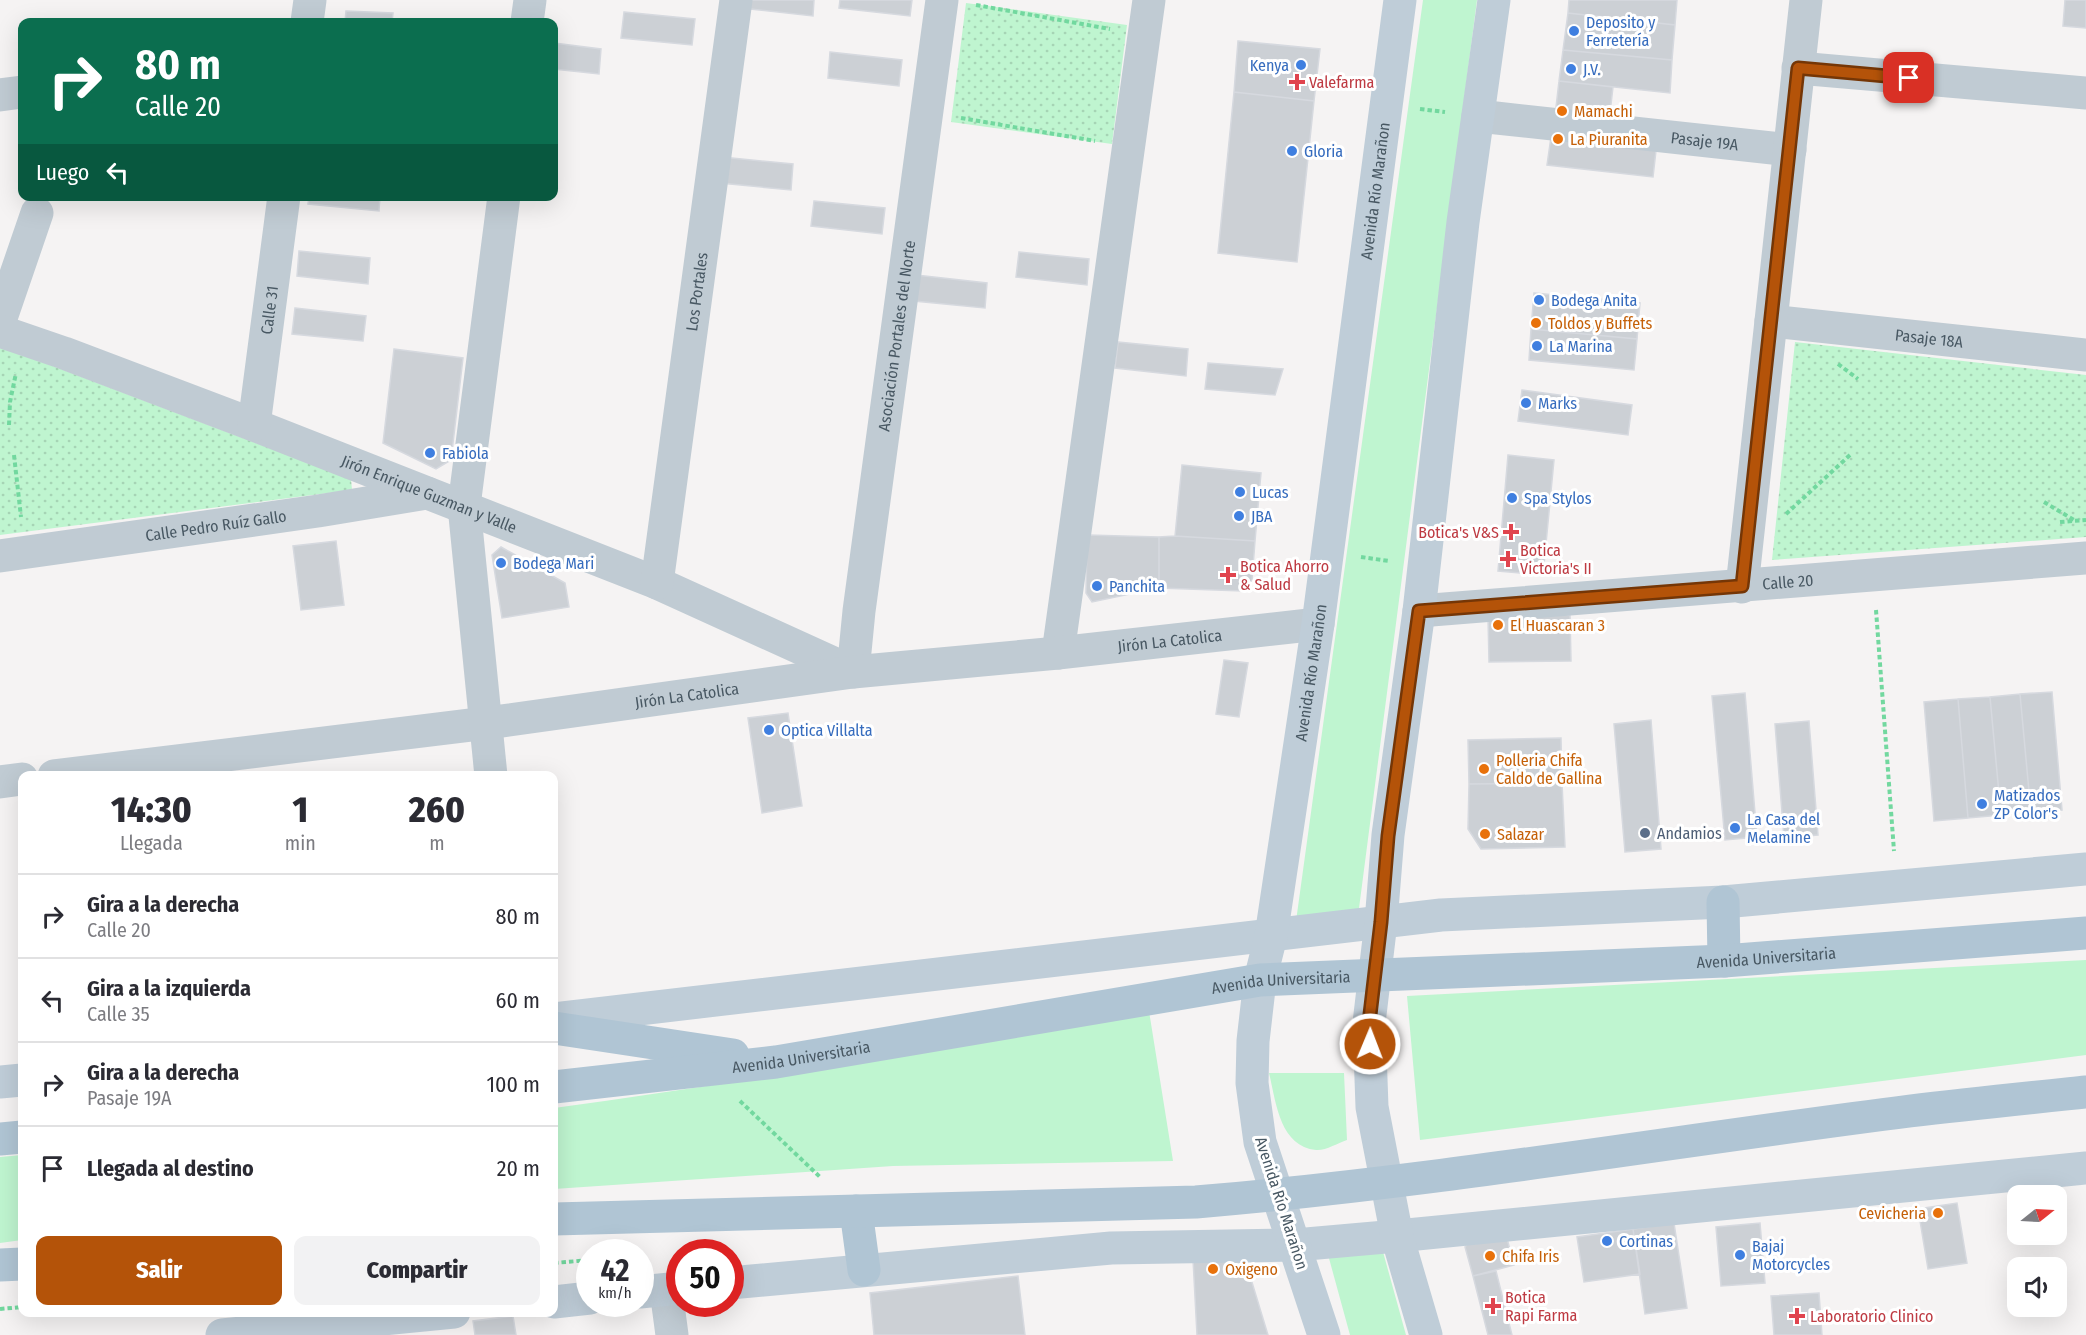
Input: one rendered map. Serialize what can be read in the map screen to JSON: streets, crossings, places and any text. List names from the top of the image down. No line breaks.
{"streets":{"main road":["Avenida Río Marañon","Avenida Universitaria"],"street":["Pasaje 19A","Los Portales","Calle 31","Asociación Portales del Norte","Pasaje 18A","Jirón Enrique Guzman y Valle","Calle Pedro Ruíz Gallo","Calle 20","Jirón La Catolica"]},"crossings":[["Avenida Río Marañon","Jirón La Catolica"],["Avenida Río Marañon","Avenida Universitaria"],["Los Portales","Jirón Enrique Guzman y Valle"],["Calle 31","Jirón Enrique Guzman y Valle"],["Asociación Portales del Norte","Jirón Enrique Guzman y Valle"],["Asociación Portales del Norte","Jirón La Catolica"],["Jirón Enrique Guzman y Valle","Calle Pedro Ruíz Gallo"],["Jirón Enrique Guzman y Valle","Jirón La Catolica"]],"places":{"other":["Deposito y Ferretería","Kenya","J.V.","Mamachi","La Piuranita","Gloria","Bodega Anita","Toldos y Buffets","La Marina","Marks","Fabiola","Lucas","Spa Stylos","JBA","Bodega Mari","Panchita","El Huascaran 3","Optica Villalta","Polleria Chifa Caldo de Gallina","Matizados ZP Color's","La Casa del Melamine","Andamios","Salazar","Cevicheria","Cortinas","Bajaj Motorcycles","Chifa Iris","Oxigeno"],"health":["Valefarma","Botica's V&S","Botica Victoria's II","Botica Ahorro & Salud","Botica Rapi Farma","Laboratorio Clinico"]},"north":"right","page":{"turn":["80 m","Calle 20"],"then":"Luego","eta":["14:30","Llegada","1","min","260","m"],"list":[{"name":"Gira a la derecha","note":"Calle 20","value":"80 m"},{"name":"Gira a la izquierda","note":"Calle 35","value":"60 m"},{"name":"Gira a la derecha","note":"Pasaje 19A","value":"100 m"},{"name":"Llegada al destino","value":"20 m"}],"buttons":["Salir","Compartir"],"speed":"42 km/h","limit":"50"}}
